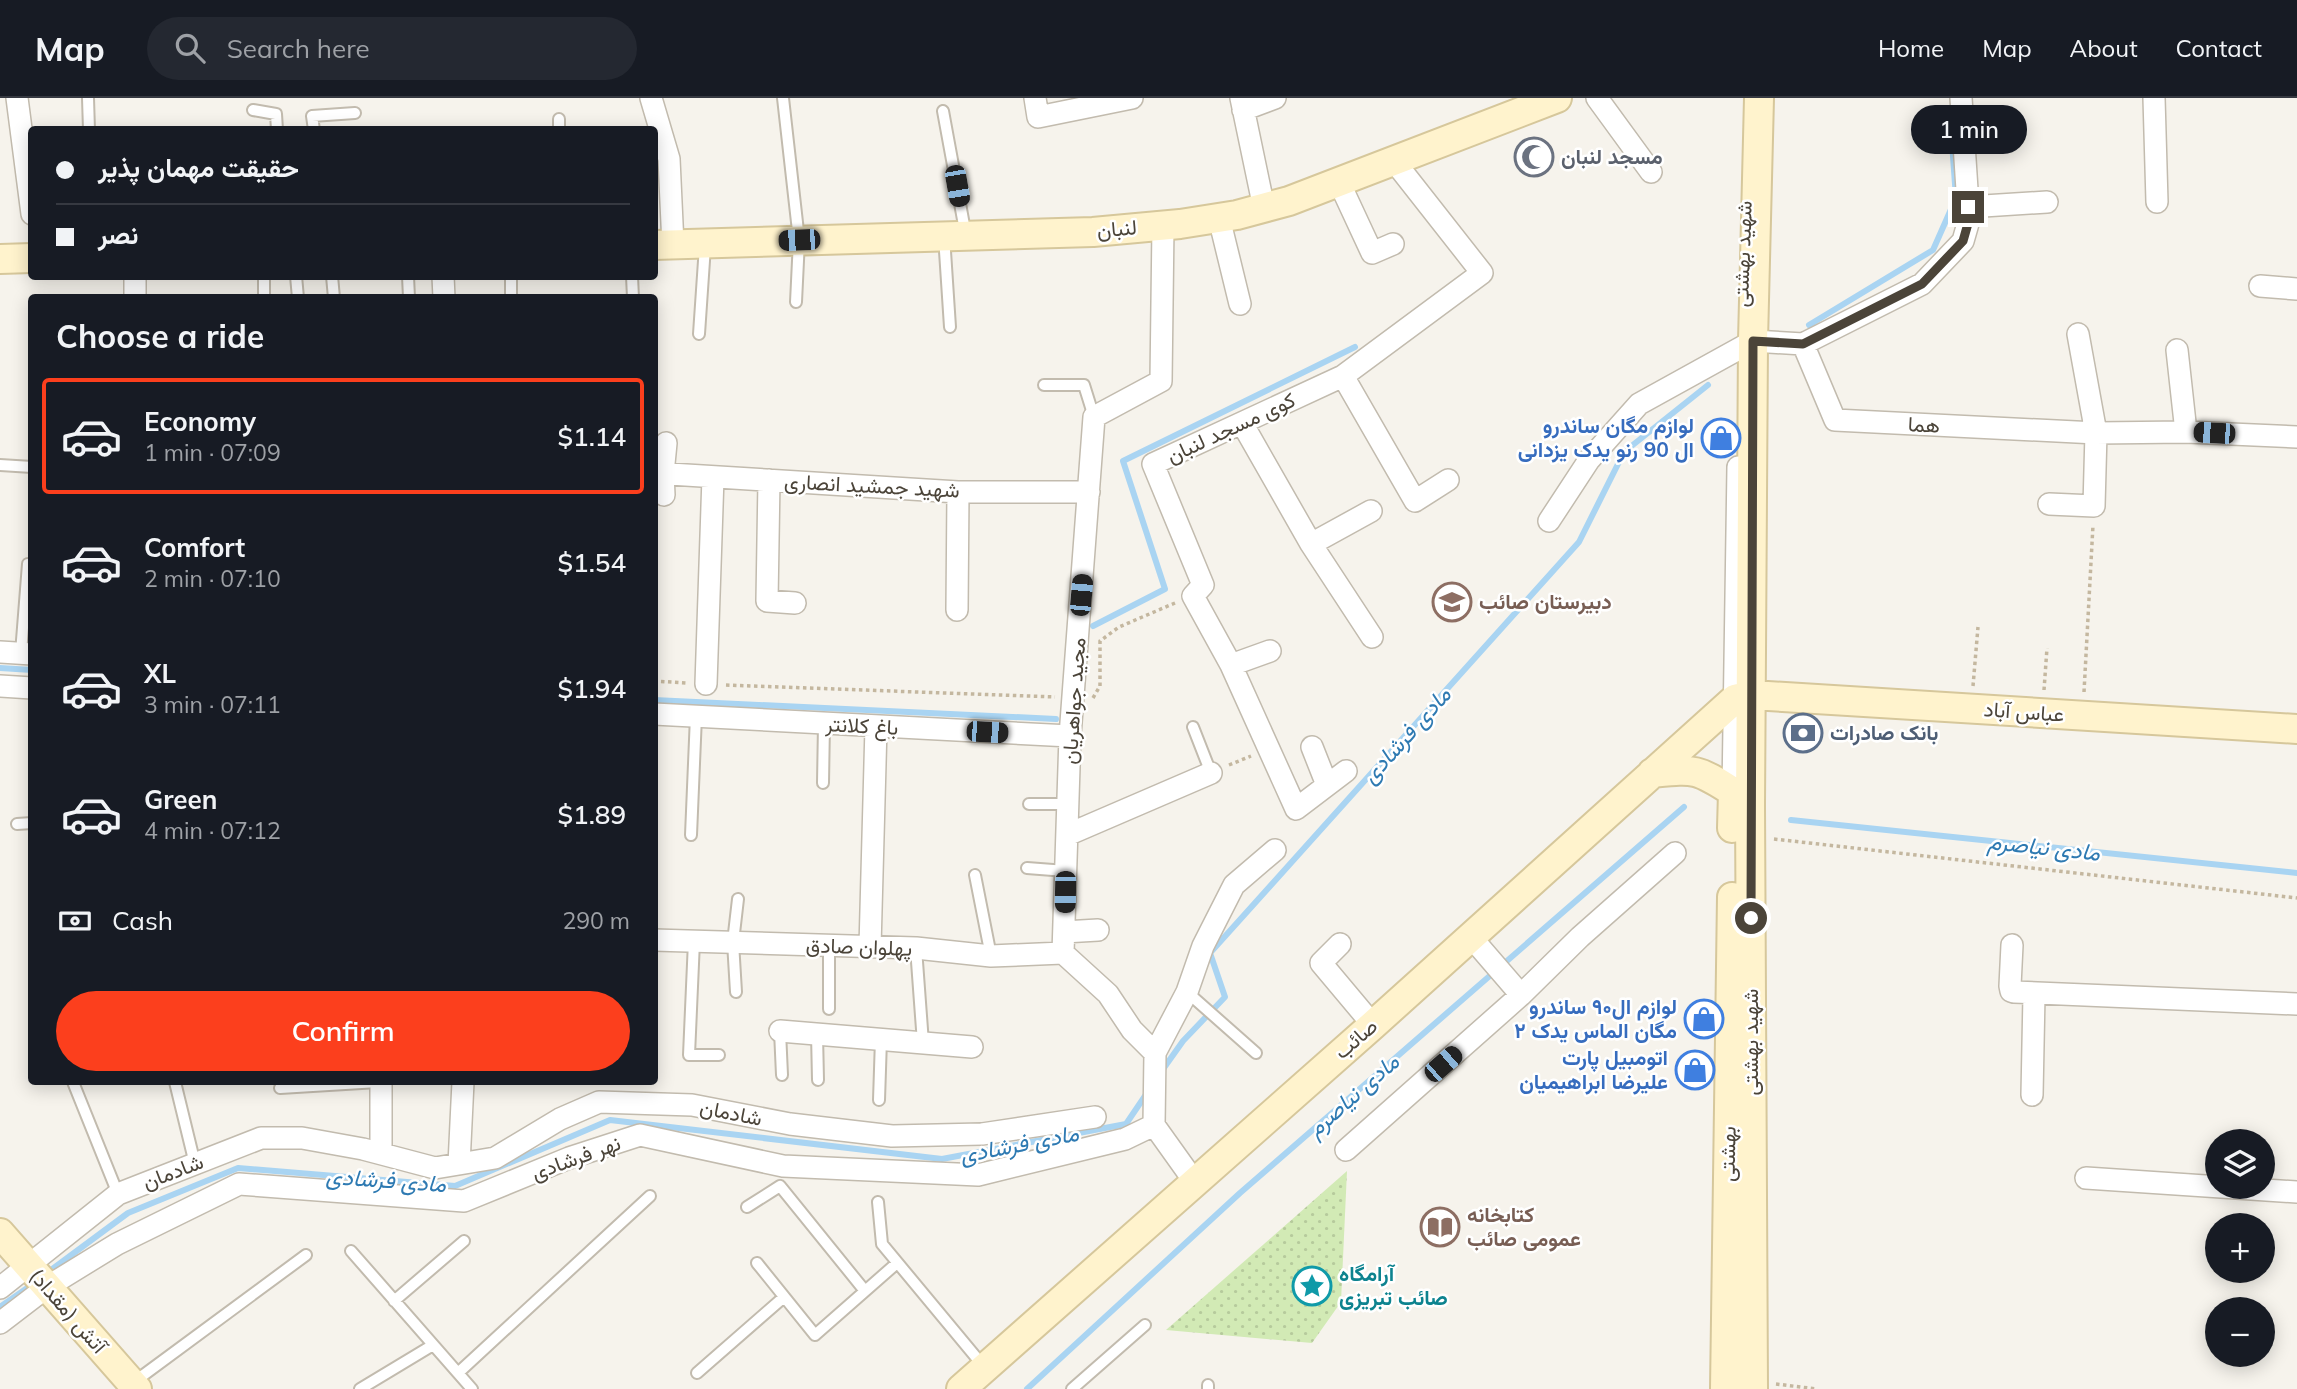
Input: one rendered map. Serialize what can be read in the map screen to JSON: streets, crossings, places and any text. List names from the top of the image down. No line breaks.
{"streets":{"main road":["لنبان","شهید بهشتی","عباس آباد","صائب","بهشتی","آتش (مقداد)"],"street":["هما","کوی مسجد لنبان","شهید جمشید انصاری","مجید جواهریان","باغ کلانتر","پهلوان صادق","شادمان","نهر فرشادی"]},"crossings":[["لنبان","کوی مسجد لنبان"],["شهید بهشتی","عباس آباد"],["شهید بهشتی","صائب"],["شهید جمشید انصاری","مجید جواهریان"],["مجید جواهریان","باغ کلانتر"],["مجید جواهریان","پهلوان صادق"],["عباس آباد","صائب"],["شادمان","نهر فرشادی"],["شادمان","آتش (مقداد)"],["نهر فرشادی","آتش (مقداد)"]],"water":["مادی فرشادی","مادی نیاصرم"],"places":{"mosque":["مسجد لنبان"],"shop":["لوازم مگان ساندرو ال 90 رنو یدک یزدانی","لوازم ال۹۰ ساندرو مگان الماس یدک ۲","اتومبیل پارت علیرضا ابراهیمیان"],"school or university":["دبیرستان صائب"],"bank":["بانک صادرات"],"library":["کتابخانه عمومی صائب"],"place":["آرامگاه صائب تبریزی"]},"page":{"header":"Map","search":"Search here","nav":["Home","Map","About","Contact"],"bubble":"1 min","banner":["حقیقت مهمان پذیر","نصر"],"heading":"Choose a ride","list":[{"name":"Economy","note":"1 min · 07:09","value":"$1.14"},{"name":"Comfort","note":"2 min · 07:10","value":"$1.54"},{"name":"XL","note":"3 min · 07:11","value":"$1.94"},{"name":"Green","note":"4 min · 07:12","value":"$1.89"}],"pay":["Cash","290 m"],"buttons":"Confirm","map_buttons":["+","−"]}}
